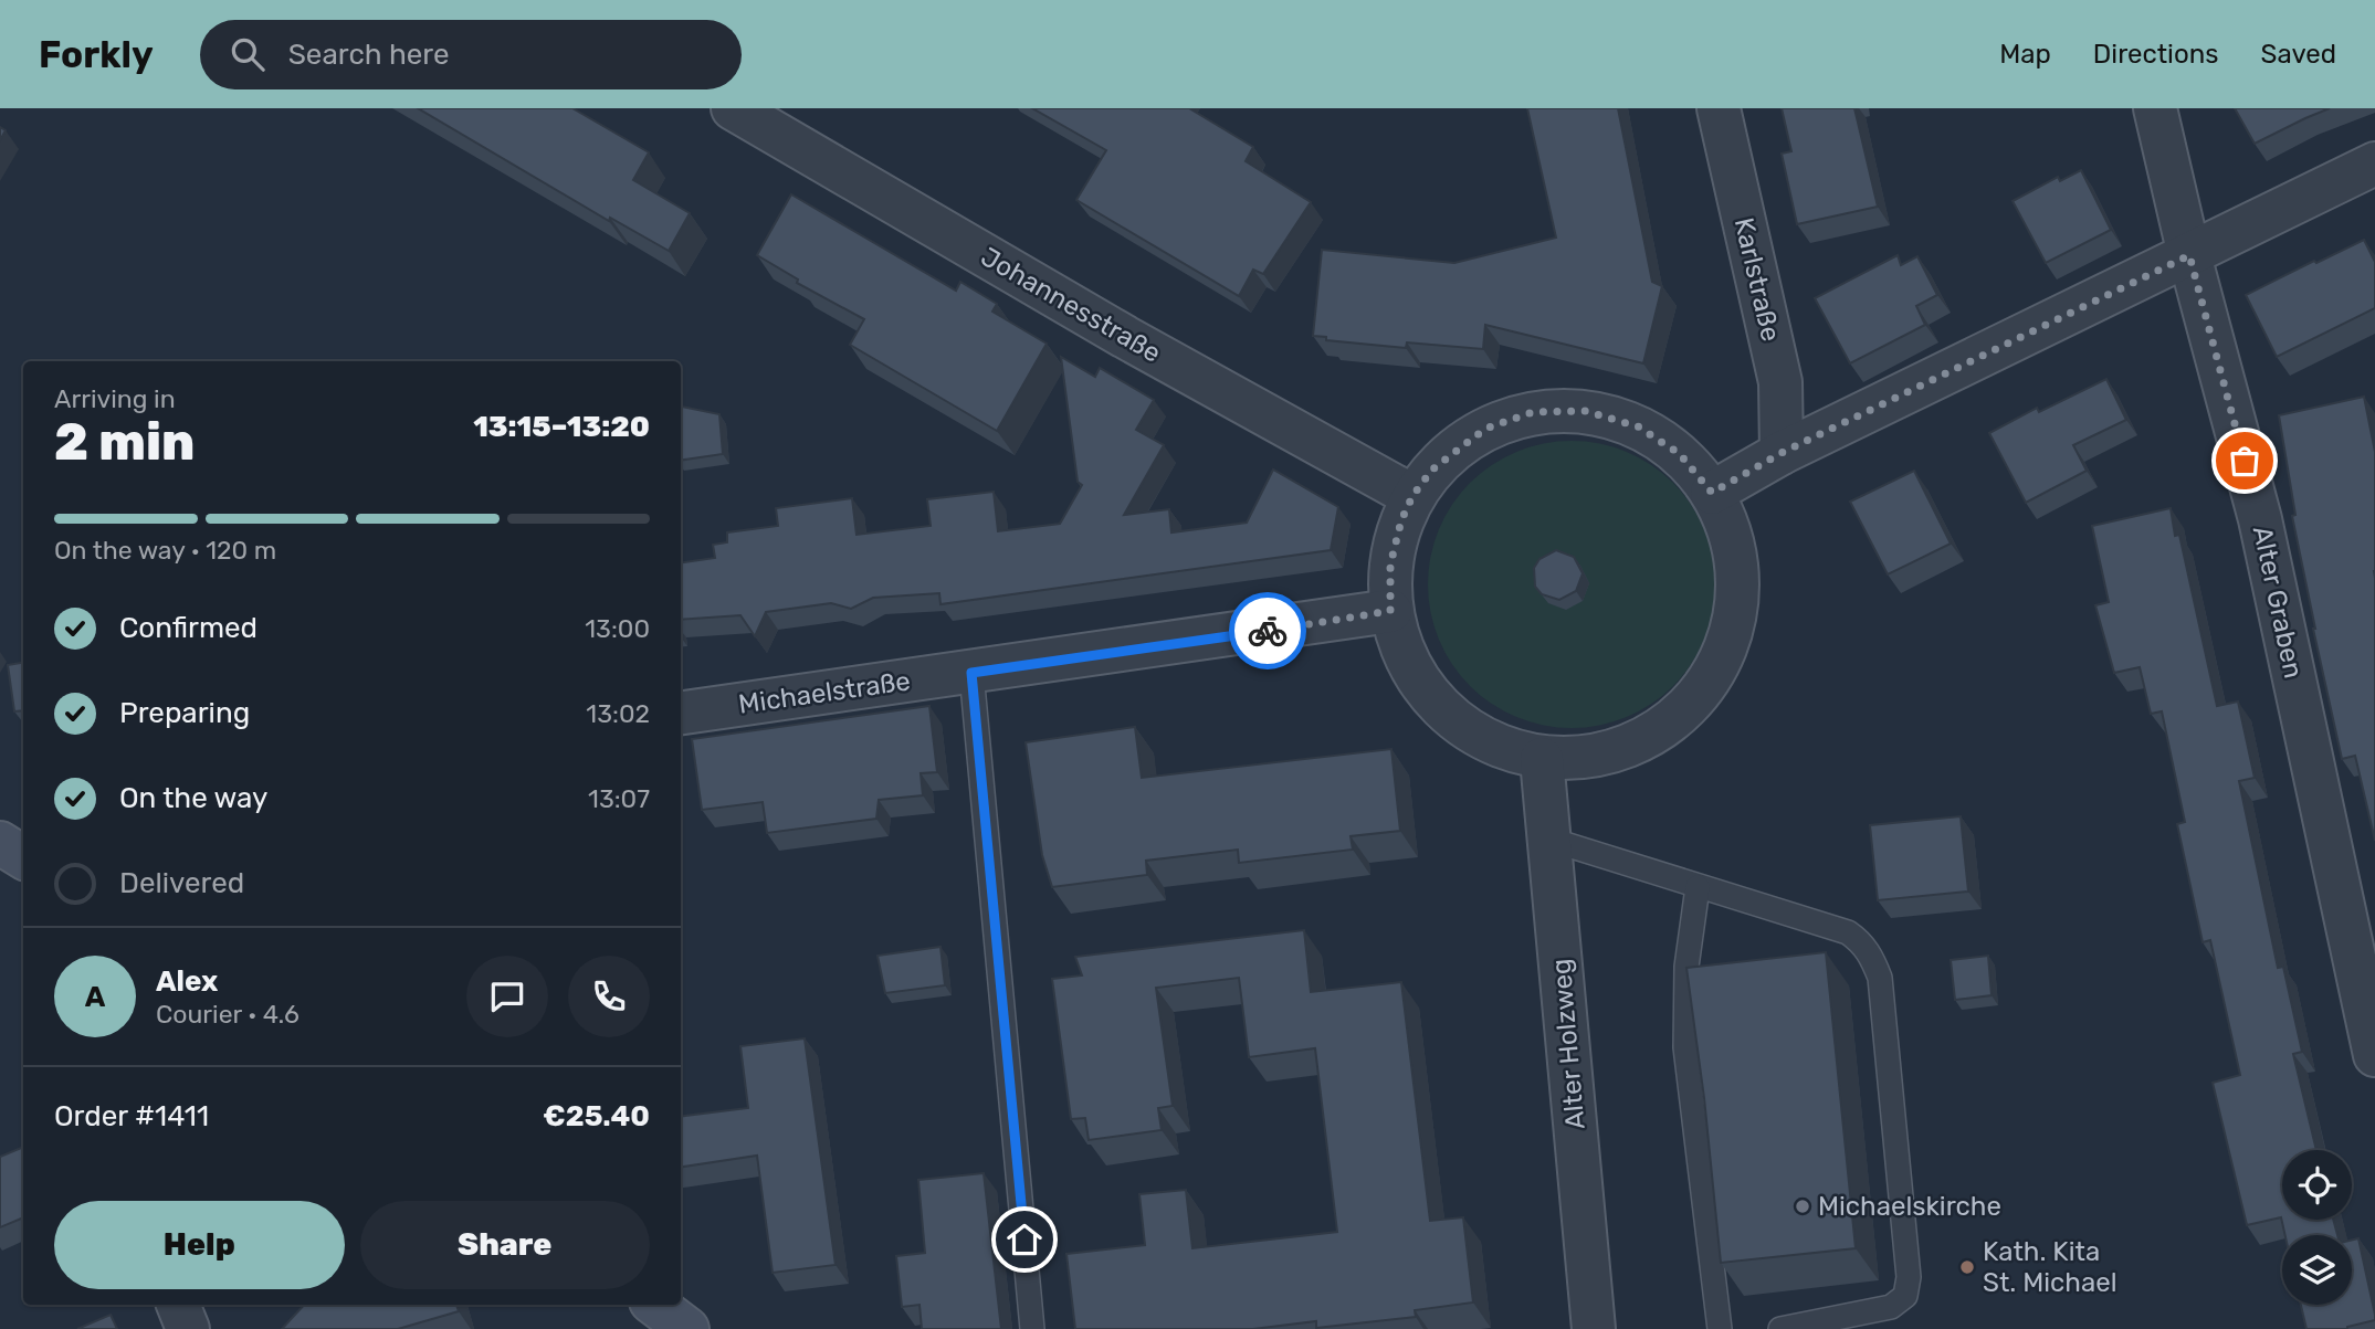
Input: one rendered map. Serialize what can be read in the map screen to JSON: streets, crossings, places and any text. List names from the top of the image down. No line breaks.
{"streets":{"street":["Karlstraße","Johannesstraße","Alter Graben","Michaelstraße","Alter Holzweg"]},"places":["Michaelskirche","Kath. Kita St. Michael"],"page":{"header":"Forkly","search":"Search here","nav":["Map","Directions","Saved"],"heading":["2 min","Arriving in","13:15–13:20"],"panel":["Alex","Courier · 4.6","Order #1411","€25.40"],"bar":"On the way · 120 m","list":[["Confirmed","13:00"],["Preparing","13:02"],["On the way","13:07"],"Delivered"],"round":"A","buttons":["Help","Share"]}}
